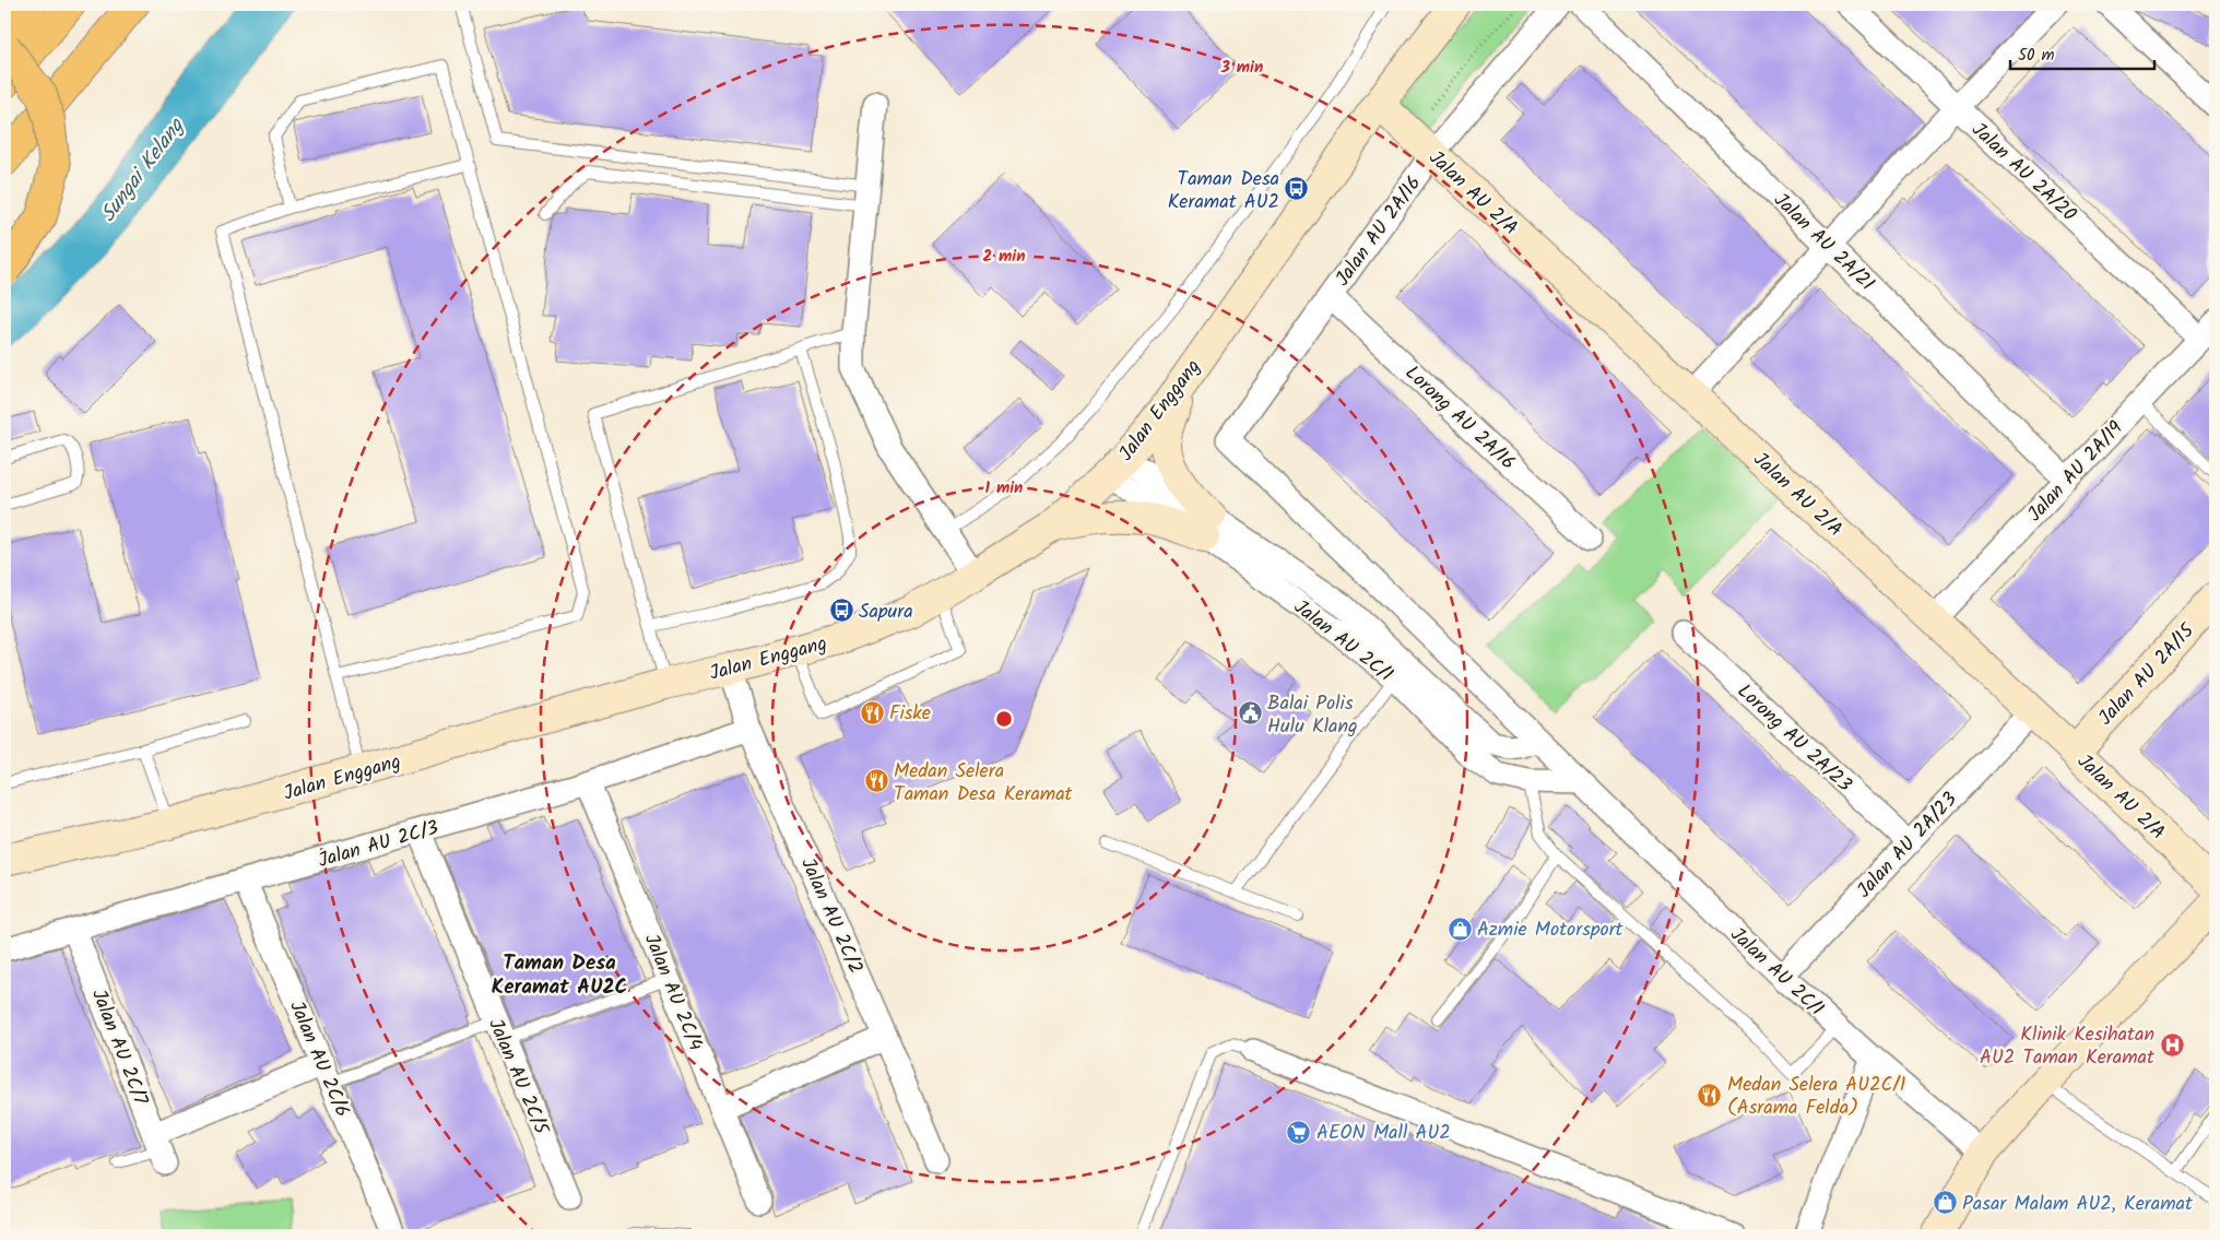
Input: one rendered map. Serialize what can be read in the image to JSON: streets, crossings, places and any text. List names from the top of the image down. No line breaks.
{"streets":{"main road":["Jalan AU 2/A","Jalan Enggang","Jalan AU 2A/15"],"street":["Jalan AU 2A/20","Jalan AU 2A/16","Jalan AU 2A/21","Lorong AU 2A/16","Jalan AU 2A/19","Jalan AU 2C/1","Lorong AU 2A/23","Jalan AU 2C/3","Jalan AU 2A/23","Jalan AU 2C/2","Jalan AU 2C/4","Jalan AU 2C/7","Jalan AU 2C/6","Jalan AU 2C/5"]},"crossings":[["Jalan AU 2A/20","Jalan AU 2A/19"],["Jalan AU 2/A","Jalan AU 2A/16"],["Jalan AU 2/A","Jalan Enggang"],["Jalan AU 2/A","Jalan AU 2A/19"],["Jalan AU 2/A","Jalan AU 2A/15"],["Jalan AU 2/A","Jalan AU 2A/23"],["Jalan AU 2A/16","Lorong AU 2A/16"],["Jalan AU 2A/16","Jalan AU 2C/1"],["Jalan AU 2A/21","Jalan AU 2A/19"],["Jalan Enggang","Jalan AU 2C/1"],["Jalan Enggang","Jalan AU 2C/2"],["Jalan AU 2C/1","Jalan AU 2A/23"],["Lorong AU 2A/23","Jalan AU 2A/23"],["Jalan AU 2C/3","Jalan AU 2C/2"],["Jalan AU 2C/3","Jalan AU 2C/4"],["Jalan AU 2C/3","Jalan AU 2C/7"],["Jalan AU 2C/3","Jalan AU 2C/6"],["Jalan AU 2C/3","Jalan AU 2C/5"]],"districts":["Taman Desa Keramat AU2C"],"water":["Sungai Kelang"],"places":{"bus stop":["Taman Desa Keramat AU2","Sapura"],"restaurant":["Fiske","Medan Selera Taman Desa Keramat","Medan Selera AU2C/1 (Asrama Felda)"],"public building":["Balai Polis Hulu Klang"],"shop":["Azmie Motorsport","Pasar Malam AU2, Keramat"],"hospital":["Klinik Kesihatan AU2 Taman Keramat"],"supermarket":["AEON Mall AU2"]},"scale_bar":"50 m","rings":["3 min","2 min","1 min"]}
